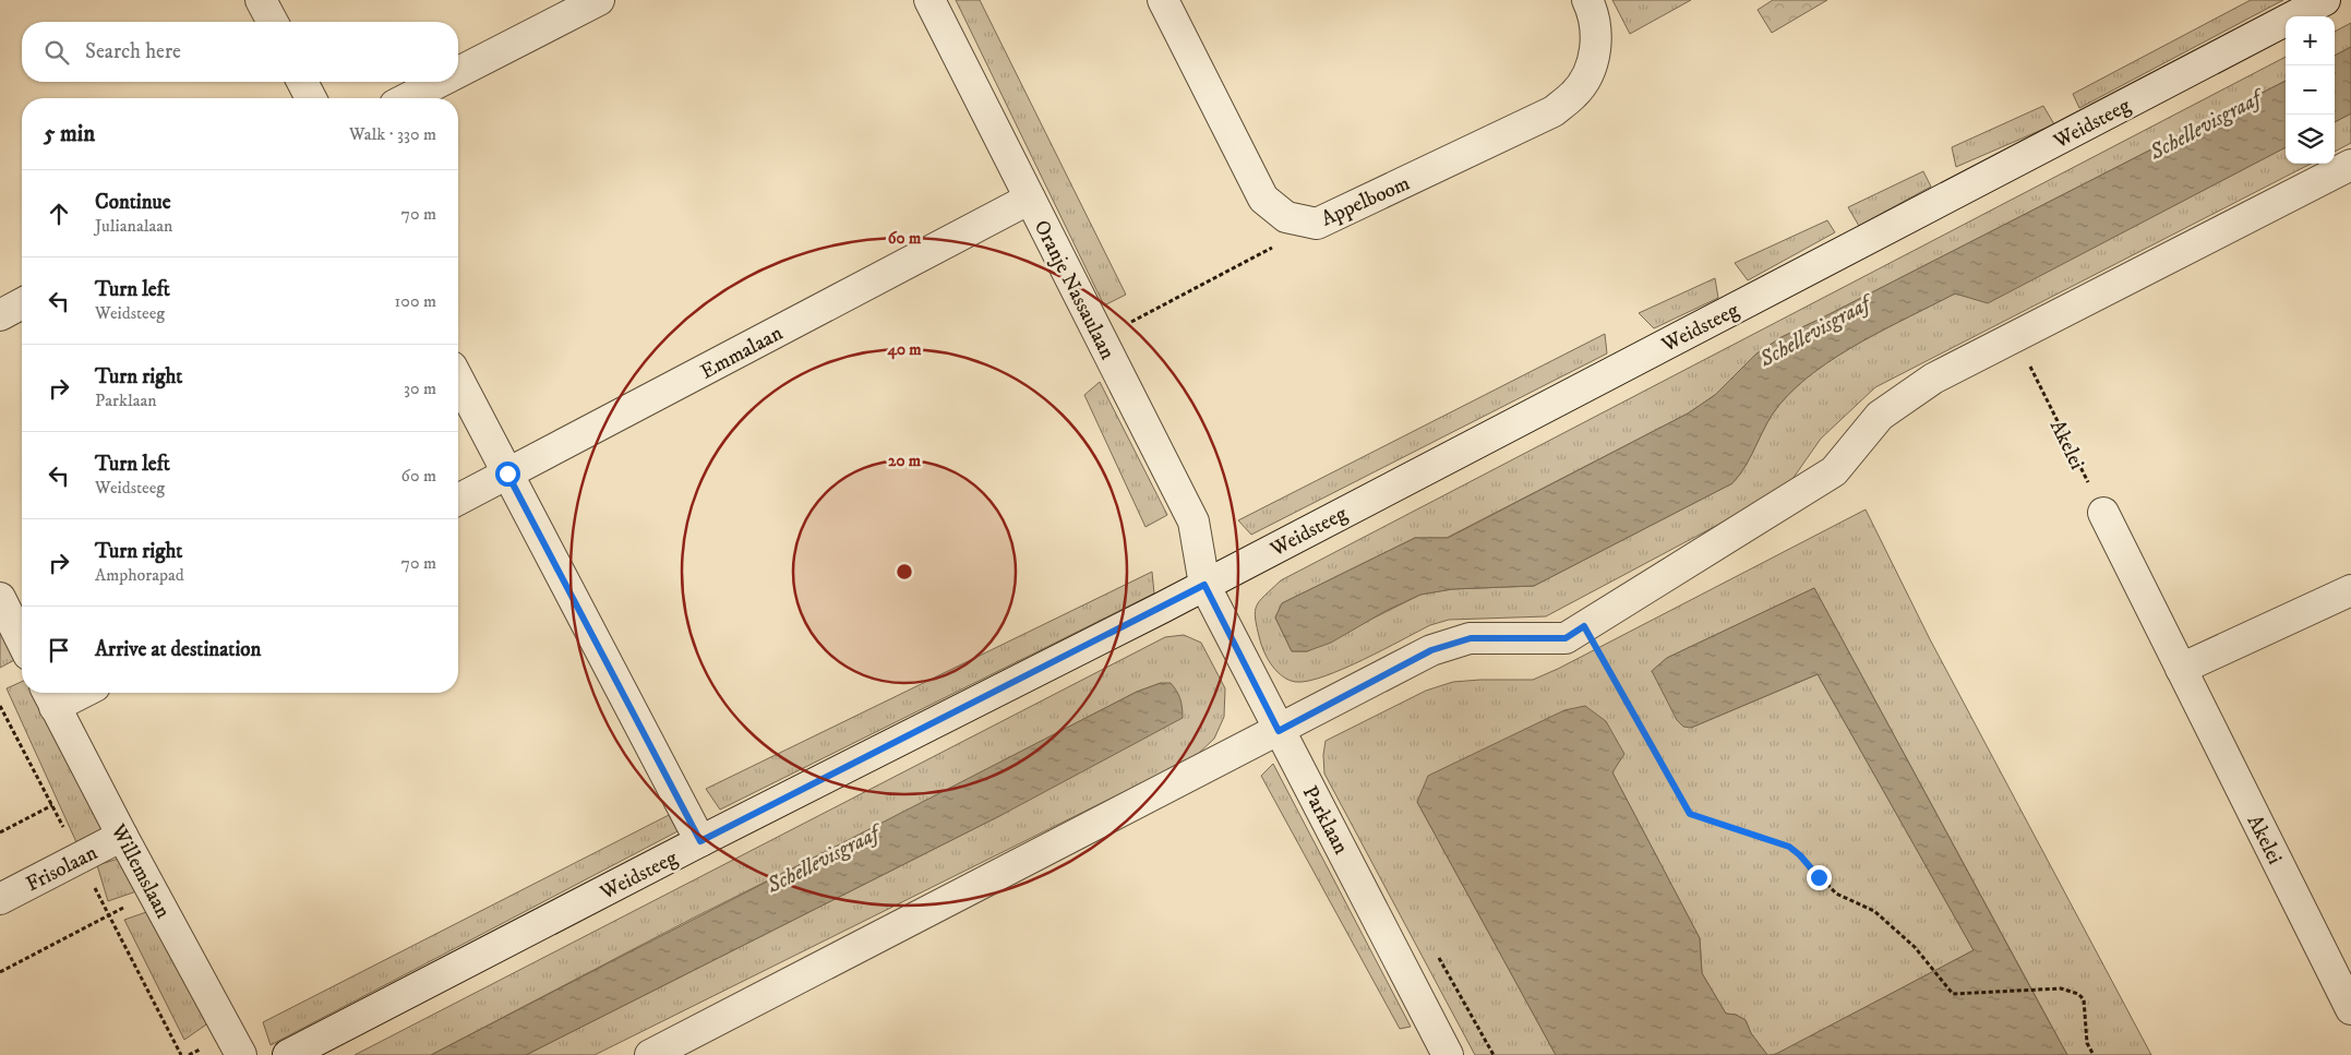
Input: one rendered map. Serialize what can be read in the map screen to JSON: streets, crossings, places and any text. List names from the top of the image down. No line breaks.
{"streets":{"street":["Weidsteeg","Appelboom","Oranje Nassaulaan","Emmalaan","Akelei","Parklaan","Frisolaan","Willemslaan"]},"crossings":[["Weidsteeg","Oranje Nassaulaan"],["Weidsteeg","Parklaan"],["Oranje Nassaulaan","Emmalaan"],["Oranje Nassaulaan","Parklaan"],["Frisolaan","Willemslaan"]],"water":["Schellevisgraaf"],"page":{"map_buttons":["+","−"],"search":"Search here","heading":["5 min","Walk · 330 m"],"list":[["Continue","Julianalaan","70 m"],["Turn left","Weidsteeg","100 m"],["Turn right","Parklaan","30 m"],["Turn left","Weidsteeg","60 m"],["Turn right","Amphorapad","70 m"],"Arrive at destination"]},"rings":["60 m","40 m","20 m"]}
